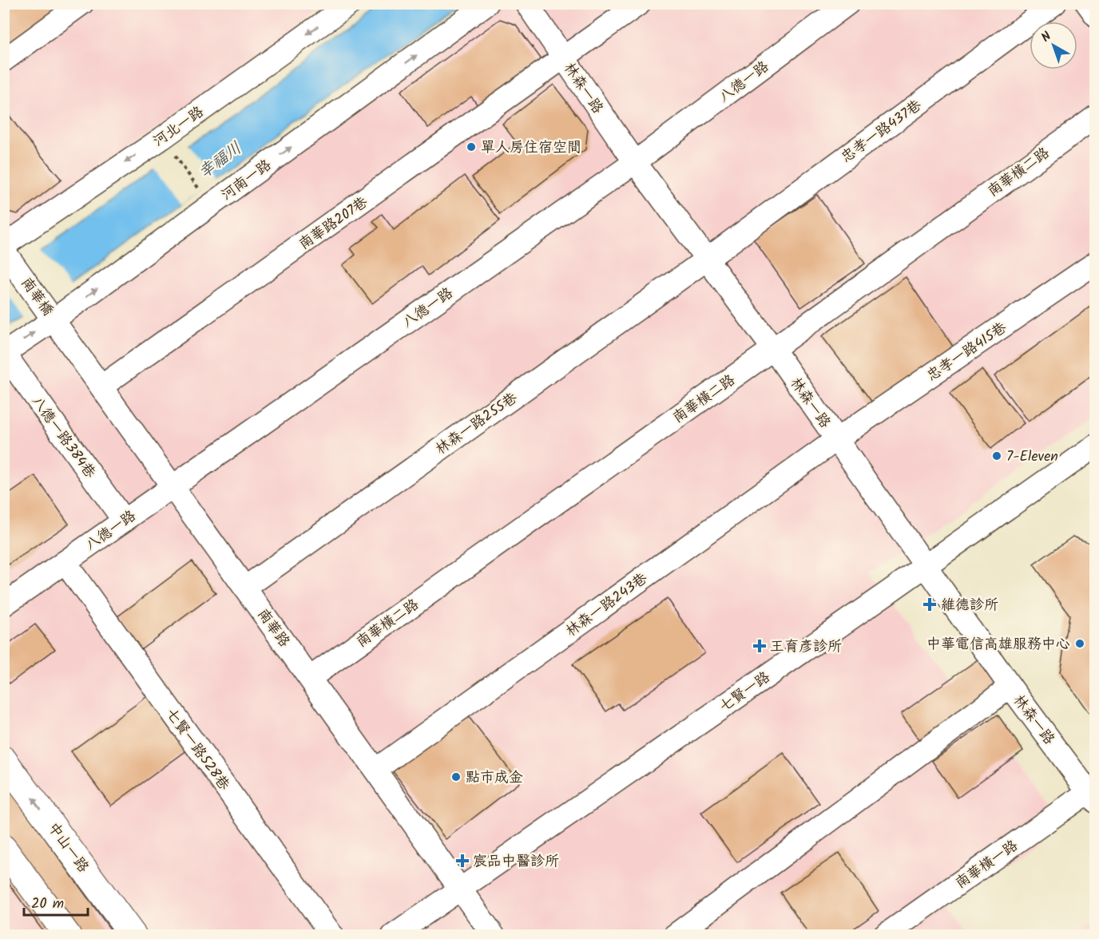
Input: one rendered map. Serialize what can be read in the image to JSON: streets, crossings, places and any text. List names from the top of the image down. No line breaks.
{"streets":{"main road":["中山一路"],"street":["八德一路","林森一路","河北一路","忠孝一路437巷","南華橫二路","河南一路","南華路207巷","南華橋","忠孝一路415巷","林森一路255巷","八德一路384巷","林森一路243巷","南華路","七賢一路","七賢一路528巷","南華橫一路"]},"crossings":[["八德一路","林森一路"],["八德一路","八德一路384巷"],["八德一路","南華路"],["八德一路","七賢一路528巷"],["林森一路","忠孝一路437巷"],["林森一路","南華橫二路"],["林森一路","南華路207巷"],["林森一路","忠孝一路415巷"],["林森一路","林森一路255巷"],["林森一路","林森一路243巷"],["林森一路","七賢一路"],["林森一路","南華橫一路"],["忠孝一路437巷","林森一路255巷"],["南華橫二路","南華路"],["河南一路","南華橋"],["河南一路","八德一路384巷"],["河南一路","南華路"],["南華路207巷","南華路"],["南華橋","南華路"],["忠孝一路415巷","林森一路243巷"],["林森一路255巷","南華路"],["林森一路243巷","南華路"],["南華路","七賢一路"]],"one_way":["河北一路","河南一路"],"water":["幸福川"],"places":{"other":["單人房住宿空間","7-Eleven","中華電信高雄服務中心","點市成金"],"health":["維德診所","王育彥診所","宸品中醫診所"]},"scale_bar":"20 m","north":"top left"}
